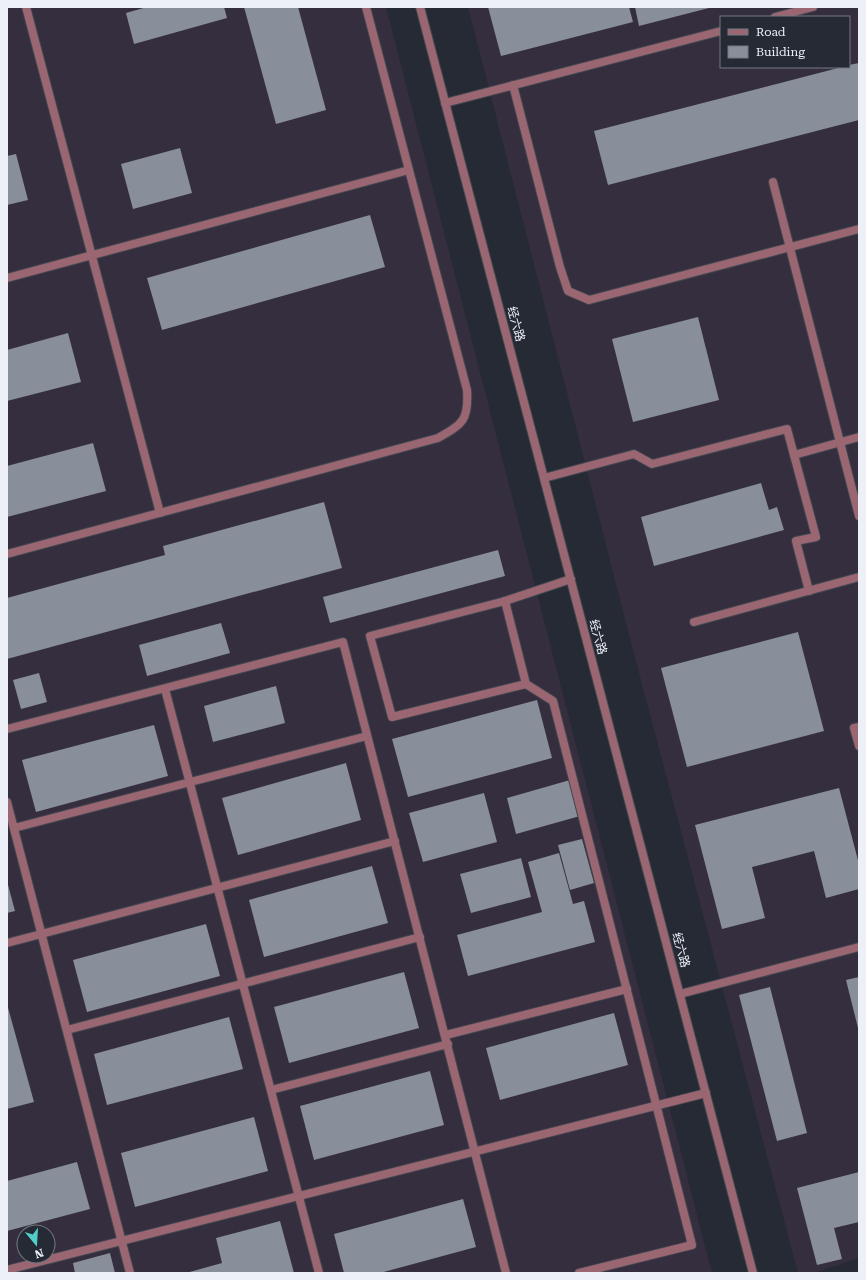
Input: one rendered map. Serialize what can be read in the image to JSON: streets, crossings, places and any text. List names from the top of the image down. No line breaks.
{"streets":{"street":["经六路"]},"legend":["Road","Building"],"north":"bottom"}
